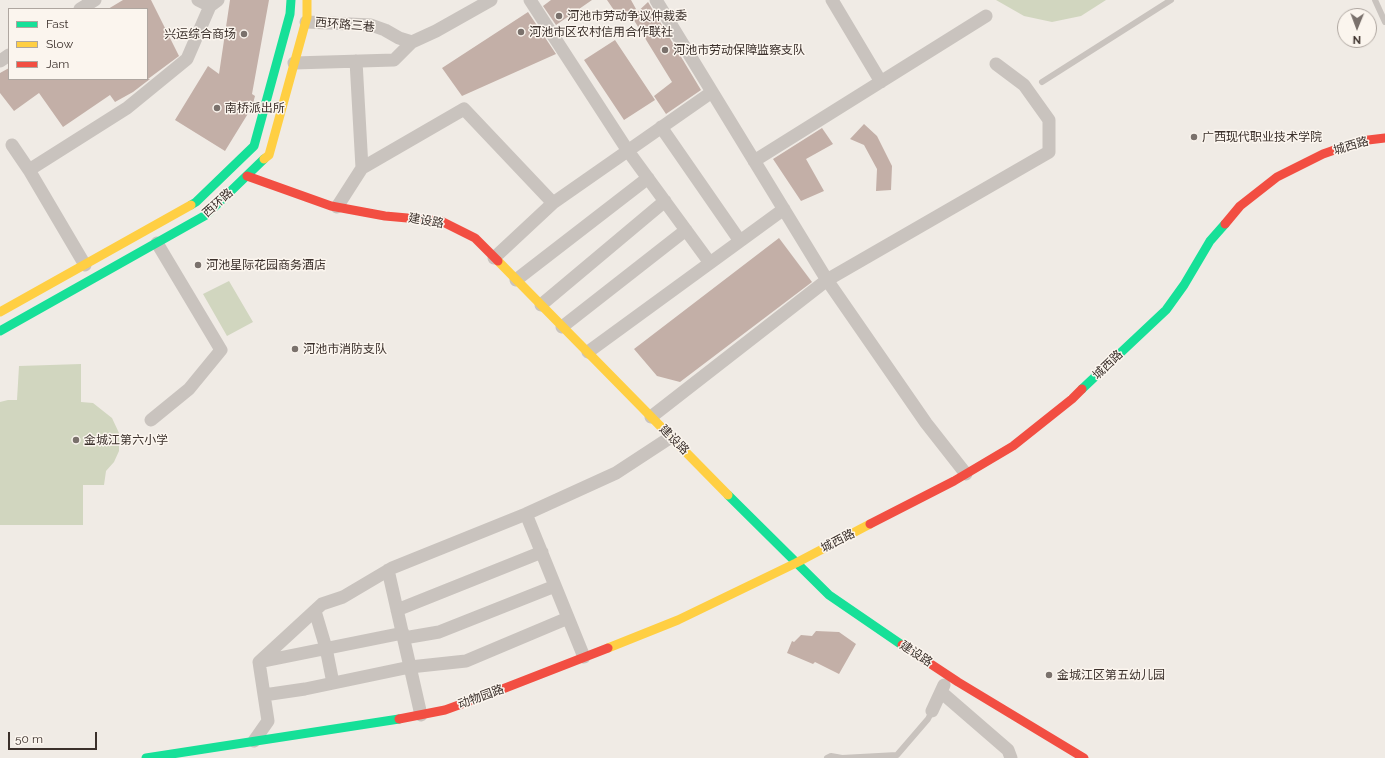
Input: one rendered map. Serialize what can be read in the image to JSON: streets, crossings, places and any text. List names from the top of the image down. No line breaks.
{"streets":{"main road":["城西路","西环路","建设路","动物园路"],"street":["西环路三巷"]},"crossings":[["西环路三巷","西环路"],["城西路","建设路"],["城西路","动物园路"],["西环路","建设路"],["建设路","动物园路"]],"places":["河池市劳动争议仲裁委","河池市区农村信用合作联社","兴运综合商场","河池市劳动保障监察支队","南桥派出所","广西现代职业技术学院","河池星际花园商务酒店","河池市消防支队","金城江第六小学","金城江区第五幼儿园"],"legend":["Fast","Slow","Jam"],"scale_bar":"50 m","north":"bottom"}
